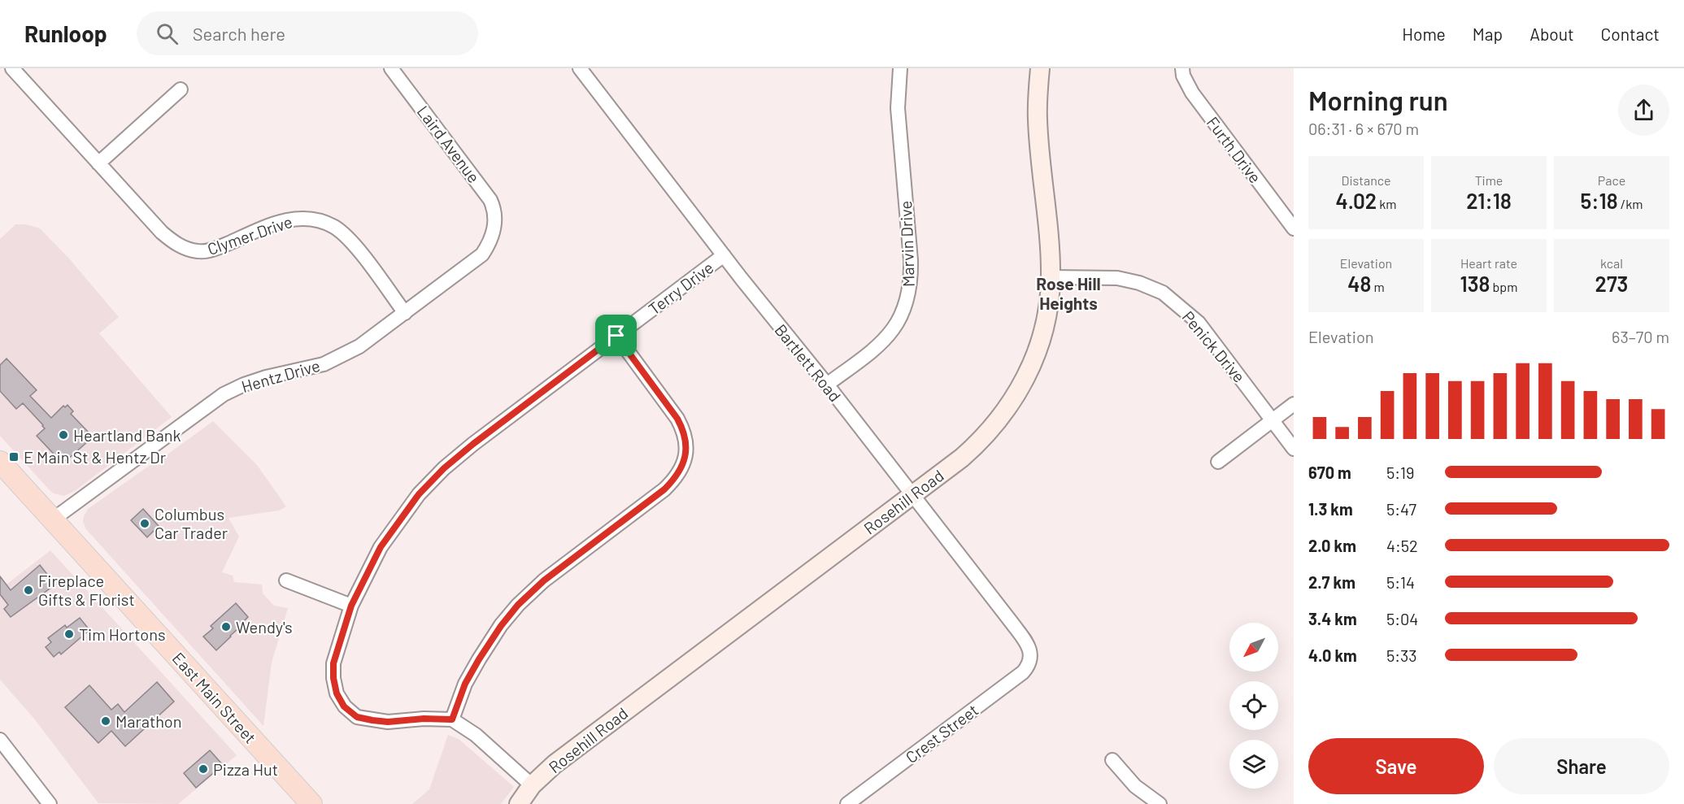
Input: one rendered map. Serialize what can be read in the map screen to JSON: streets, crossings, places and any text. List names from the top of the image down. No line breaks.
{"streets":{"main road":["East Main Street"],"street":["Laird Avenue","Furth Drive","Clymer Drive","Marvin Drive","Terry Drive","Penick Drive","Bartlett Road","Hentz Drive","Rosehill Road","Crest Street"]},"crossings":[["Laird Avenue","Hentz Drive"],["Clymer Drive","Hentz Drive"],["Marvin Drive","Bartlett Road"],["Terry Drive","Bartlett Road"],["Penick Drive","Rosehill Road"],["Bartlett Road","Rosehill Road"],["Bartlett Road","Crest Street"],["Hentz Drive","East Main Street"]],"districts":["Rose Hill Heights"],"places":{"other":["Heartland Bank","Columbus Car Trader","Fireplace Gifts & Florist","Wendy's","Tim Hortons","Marathon","Pizza Hut"],"transit":["E Main St & Hentz Dr"]},"north":"bottom left","page":{"header":"Runloop","search":"Search here","nav":["Home","Map","About","Contact"],"heading":["Morning run","06:31 · 6 × 670 m"],"stats":[["Distance","4.02 km"],["Time","21:18"],["Pace","5:18 /km"],["Elevation","48 m"],["Heart rate","138 bpm"],["kcal","273"]],"chart":["Elevation","63–70 m"],"list":[{"name":"670 m","note":"5:19"},{"name":"1.3 km","note":"5:47"},{"name":"2.0 km","note":"4:52"},{"name":"2.7 km","note":"5:14"},{"name":"3.4 km","note":"5:04"},{"name":"4.0 km","note":"5:33"}],"buttons":["Save","Share"]}}
